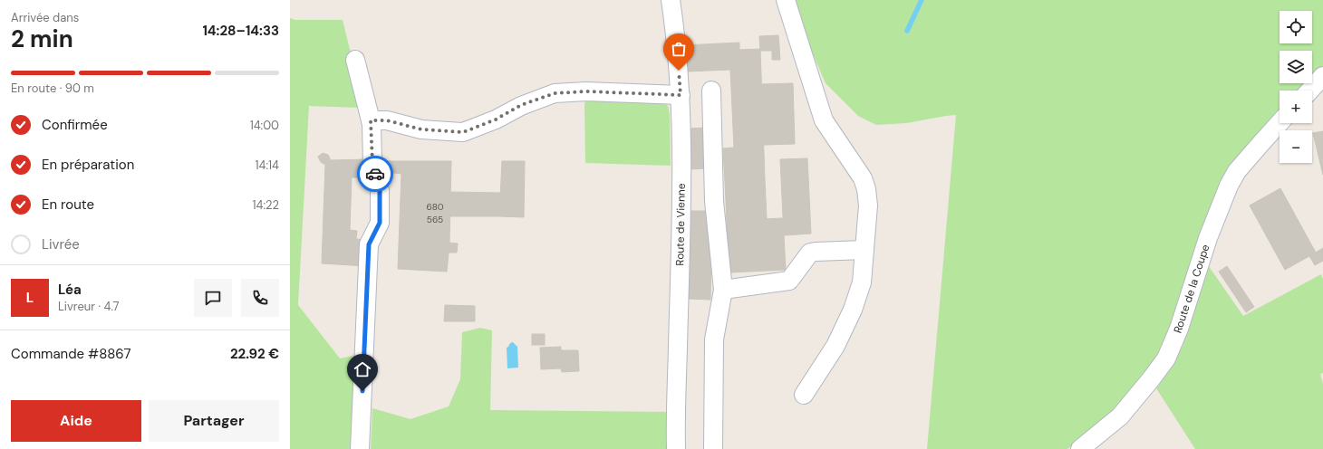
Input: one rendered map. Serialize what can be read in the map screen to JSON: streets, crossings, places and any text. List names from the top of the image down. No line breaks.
{"streets":{"street":["Route de Vienne","Route de la Coupe"]},"house_numbers":["680","565"],"page":{"heading":["2 min","Arrivée dans","14:28–14:33"],"panel":["Léa","Livreur · 4.7","Commande #8867","22.92 €"],"map_buttons":["+","−"],"bar":"En route · 90 m","list":[["Confirmée","14:00"],["En préparation","14:14"],["En route","14:22"],"Livrée"],"round":"L","buttons":["Aide","Partager"]}}
